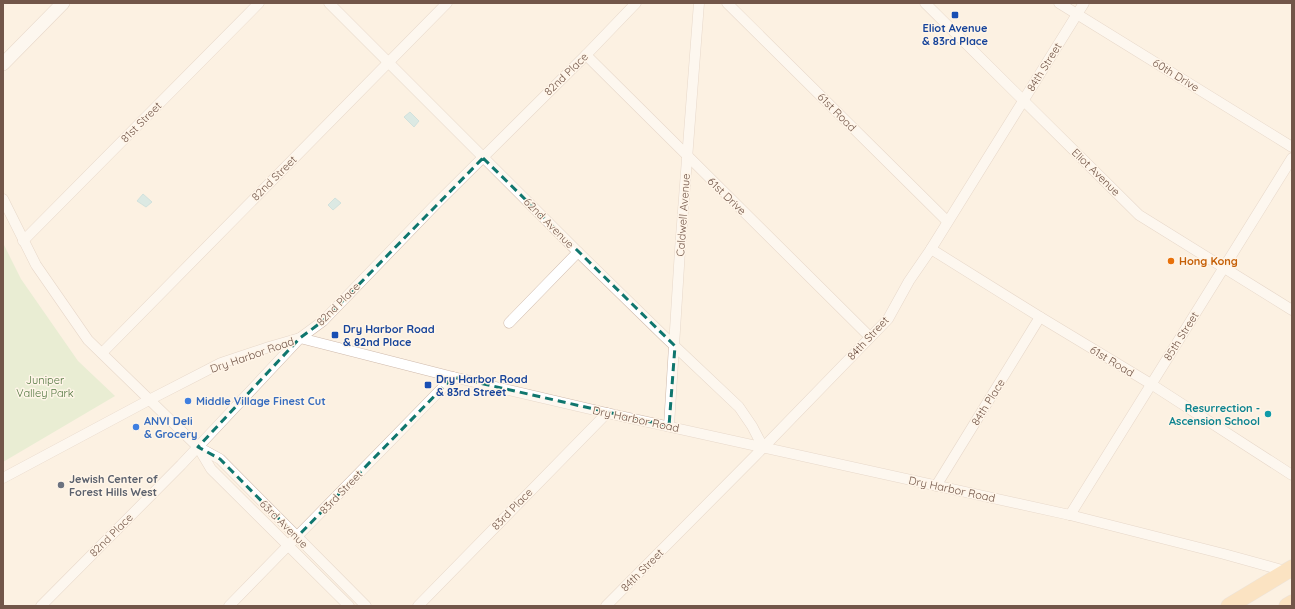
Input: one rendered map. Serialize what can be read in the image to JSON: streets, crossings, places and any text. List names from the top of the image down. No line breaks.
{"streets":{"street":["84th Street","82nd Place","60th Drive","61st Road","81st Street","Eliot Avenue","82nd Street","61st Drive","Caldwell Avenue","62nd Avenue","85th Street","Dry Harbor Road","84th Place","83rd Street","83rd Place","63rd Avenue"]},"crossings":[["84th Street","60th Drive"],["84th Street","61st Road"],["84th Street","Eliot Avenue"],["84th Street","61st Drive"],["84th Street","62nd Avenue"],["84th Street","Dry Harbor Road"],["82nd Place","61st Drive"],["82nd Place","62nd Avenue"],["82nd Place","Dry Harbor Road"],["82nd Place","63rd Avenue"],["61st Road","85th Street"],["61st Road","84th Place"],["81st Street","63rd Avenue"],["Eliot Avenue","85th Street"],["82nd Street","62nd Avenue"],["82nd Street","63rd Avenue"],["61st Drive","Caldwell Avenue"],["Caldwell Avenue","62nd Avenue"],["Caldwell Avenue","Dry Harbor Road"],["62nd Avenue","Dry Harbor Road"],["85th Street","Dry Harbor Road"],["Dry Harbor Road","84th Place"],["Dry Harbor Road","83rd Street"],["Dry Harbor Road","83rd Place"],["Dry Harbor Road","63rd Avenue"],["83rd Street","63rd Avenue"]],"parks":["Juniper Valley Park"],"places":{"transit":["Eliot Avenue & 83rd Place","Dry Harbor Road & 82nd Place","Dry Harbor Road & 83rd Street"],"other":["Hong Kong","Middle Village Finest Cut","Resurrection - Ascension School","ANVI Deli & Grocery","Jewish Center of Forest Hills West"]}}
